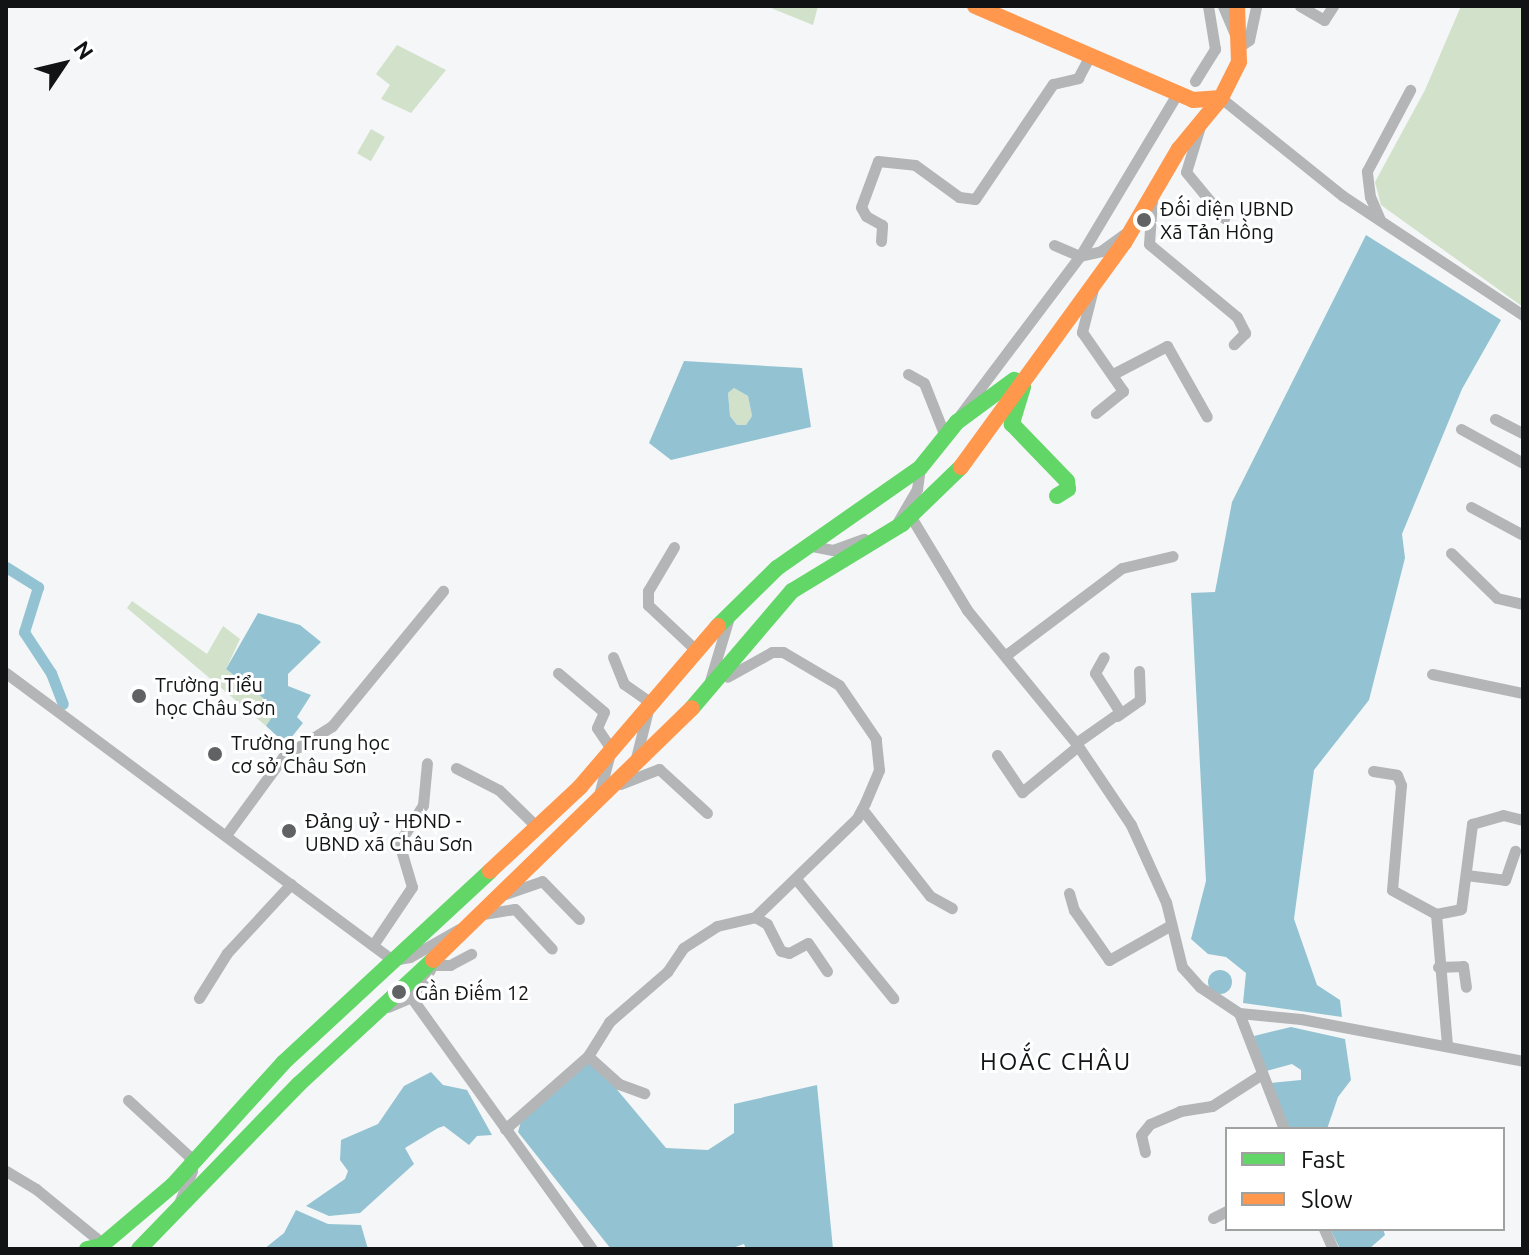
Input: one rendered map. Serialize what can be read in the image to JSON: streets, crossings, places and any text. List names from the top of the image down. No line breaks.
{"districts":["HOẮC CHÂU"],"places":["Đối diện UBND Xã Tản Hồng","Trường Tiểu học Châu Sơn","Trường Trung học cơ sở Châu Sơn","Đảng uỷ - HĐND - UBND xã Châu Sơn","Gần Điếm 12"],"legend":["Fast","Slow"],"north":"top right"}
